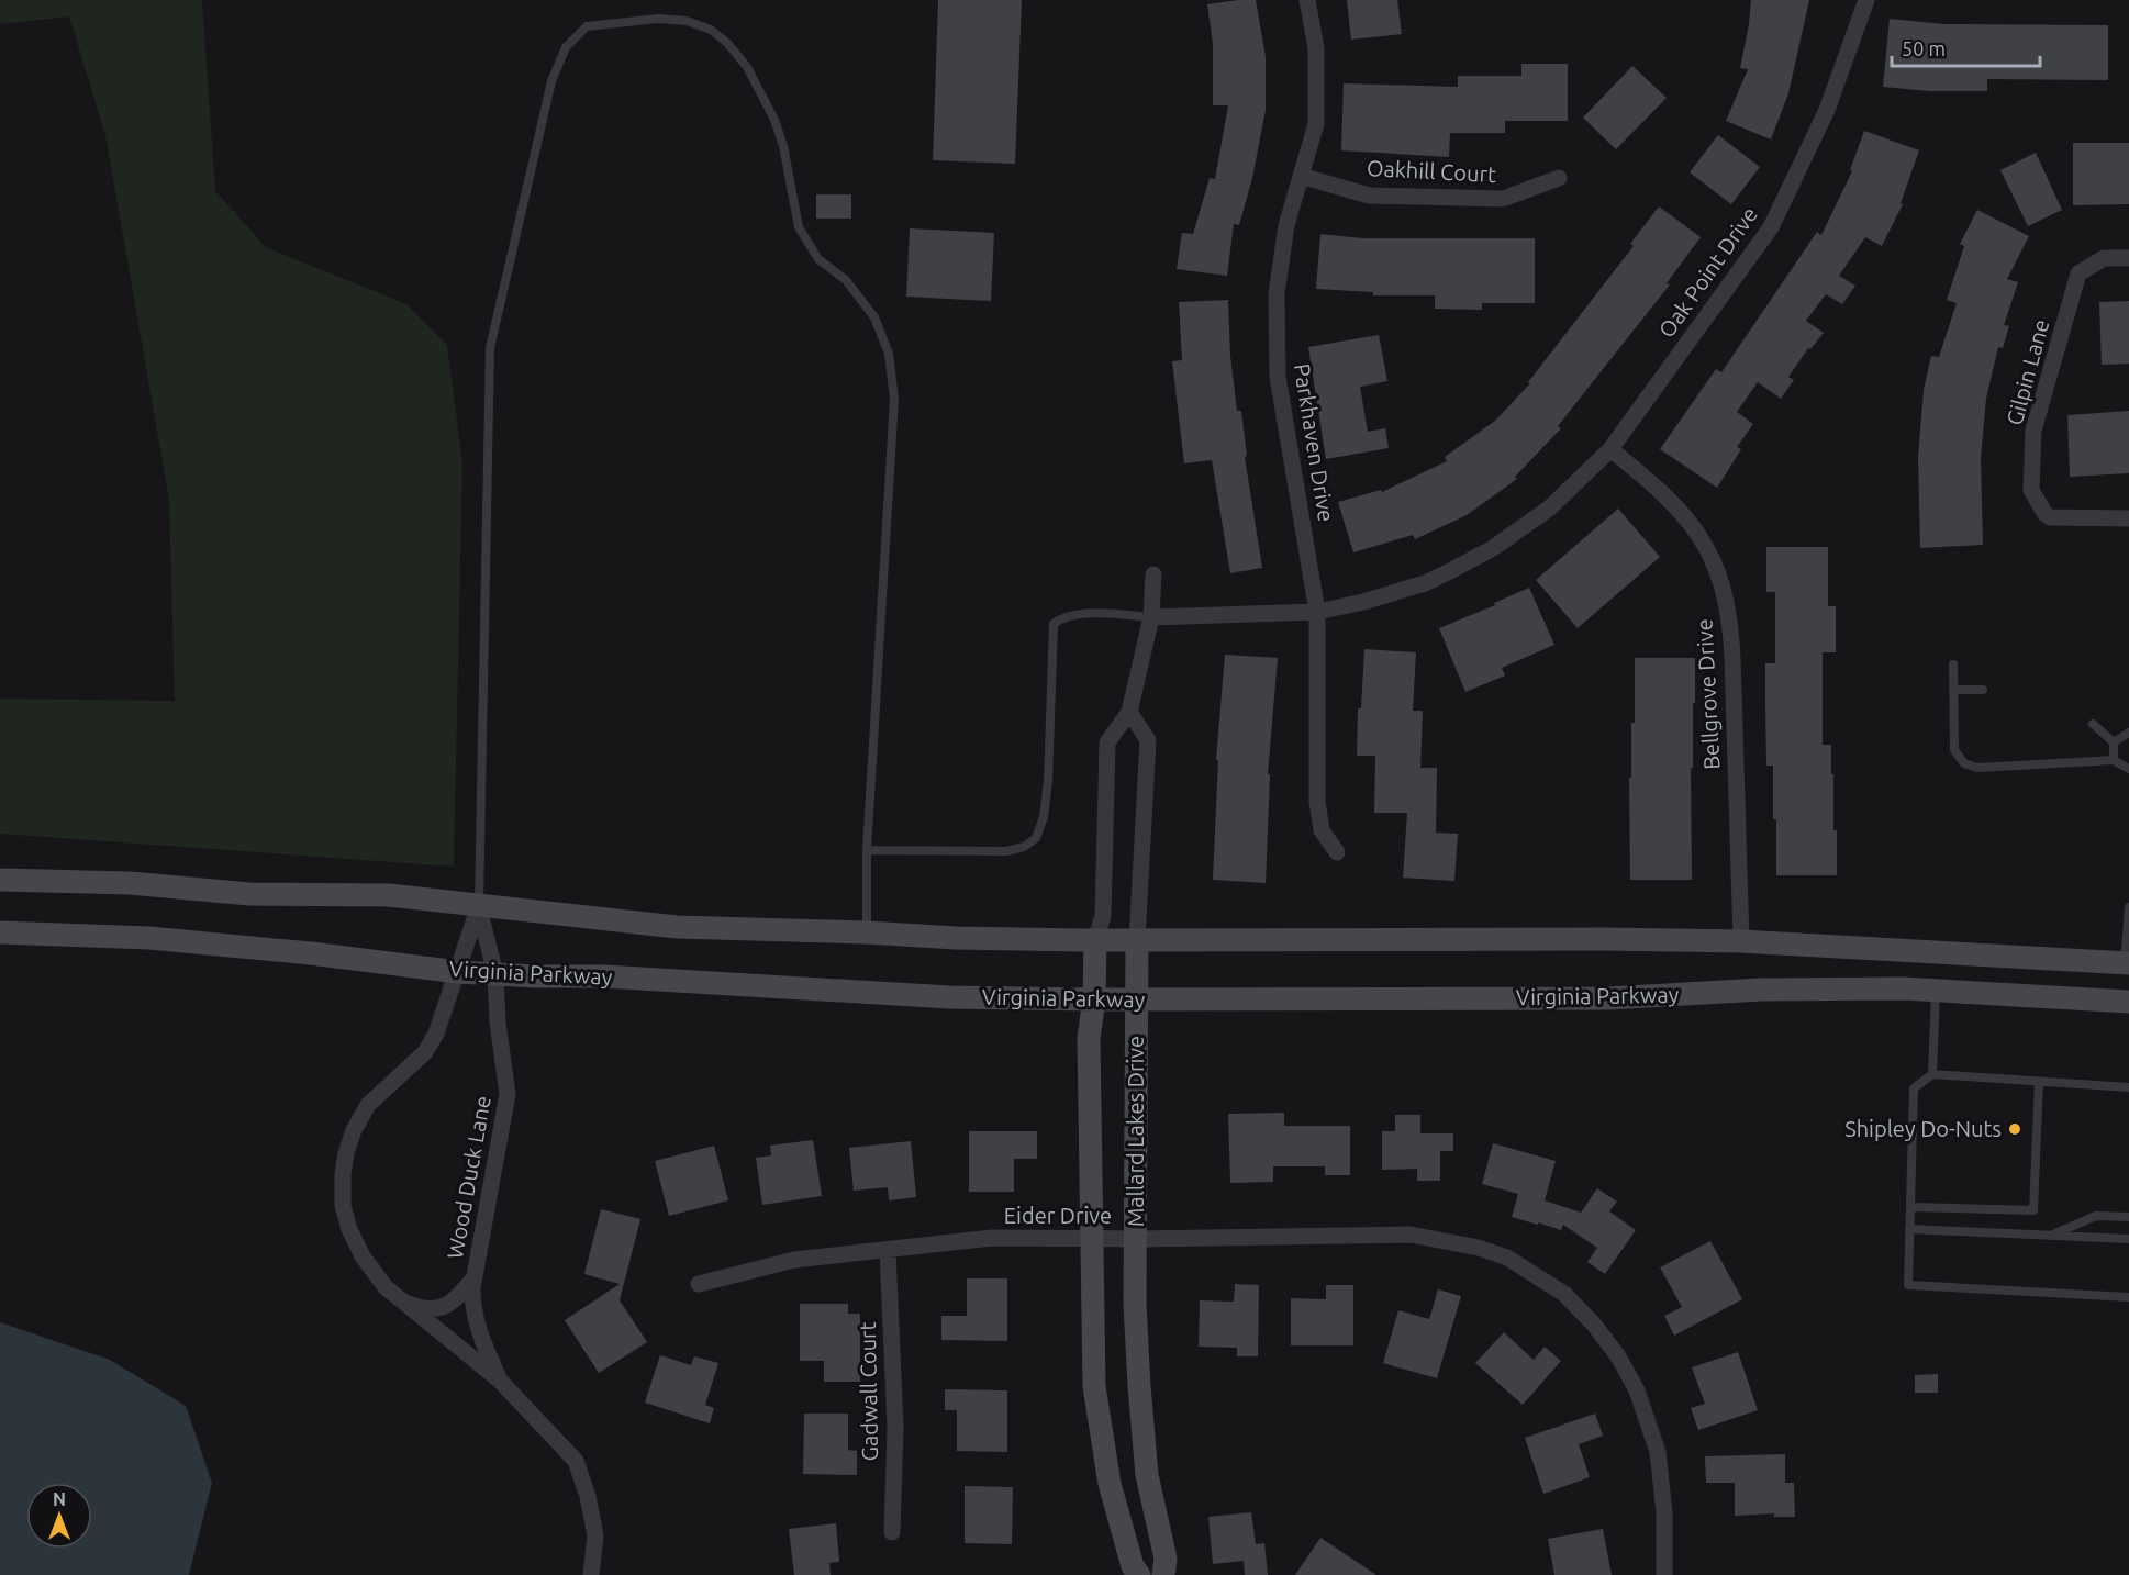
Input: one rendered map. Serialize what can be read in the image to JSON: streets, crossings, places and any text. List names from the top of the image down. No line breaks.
{"streets":{"main road":["Virginia Parkway","Mallard Lakes Drive"],"street":["Oakhill Court","Oak Point Drive","Gilpin Lane","Parkhaven Drive","Bellgrove Drive","Wood Duck Lane","Eider Drive","Gadwall Court"]},"crossings":[["Oakhill Court","Parkhaven Drive"],["Oak Point Drive","Parkhaven Drive"],["Oak Point Drive","Bellgrove Drive"],["Virginia Parkway","Mallard Lakes Drive"],["Virginia Parkway","Wood Duck Lane"],["Mallard Lakes Drive","Eider Drive"],["Eider Drive","Gadwall Court"]],"places":["Shipley Do-Nuts"],"scale_bar":"50 m","north":"top"}
